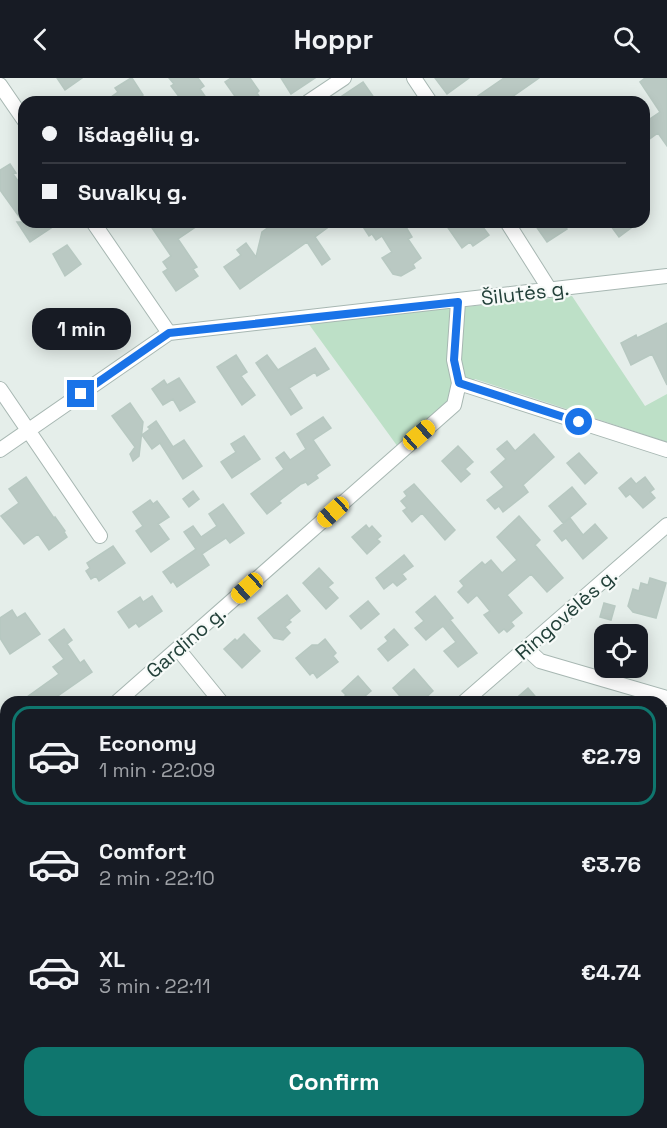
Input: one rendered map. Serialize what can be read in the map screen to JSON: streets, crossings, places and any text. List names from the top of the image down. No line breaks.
{"streets":{"street":["Šilutės g.","Ringovėlės g.","Gardino g."]},"page":{"header":"Hoppr","banner":["Išdagėlių g.","Suvalkų g."],"bubble":"1 min","list":[{"name":"Economy","note":"1 min · 22:09","value":"€2.79"},{"name":"Comfort","note":"2 min · 22:10","value":"€3.76"},{"name":"XL","note":"3 min · 22:11","value":"€4.74"}],"buttons":"Confirm"}}
